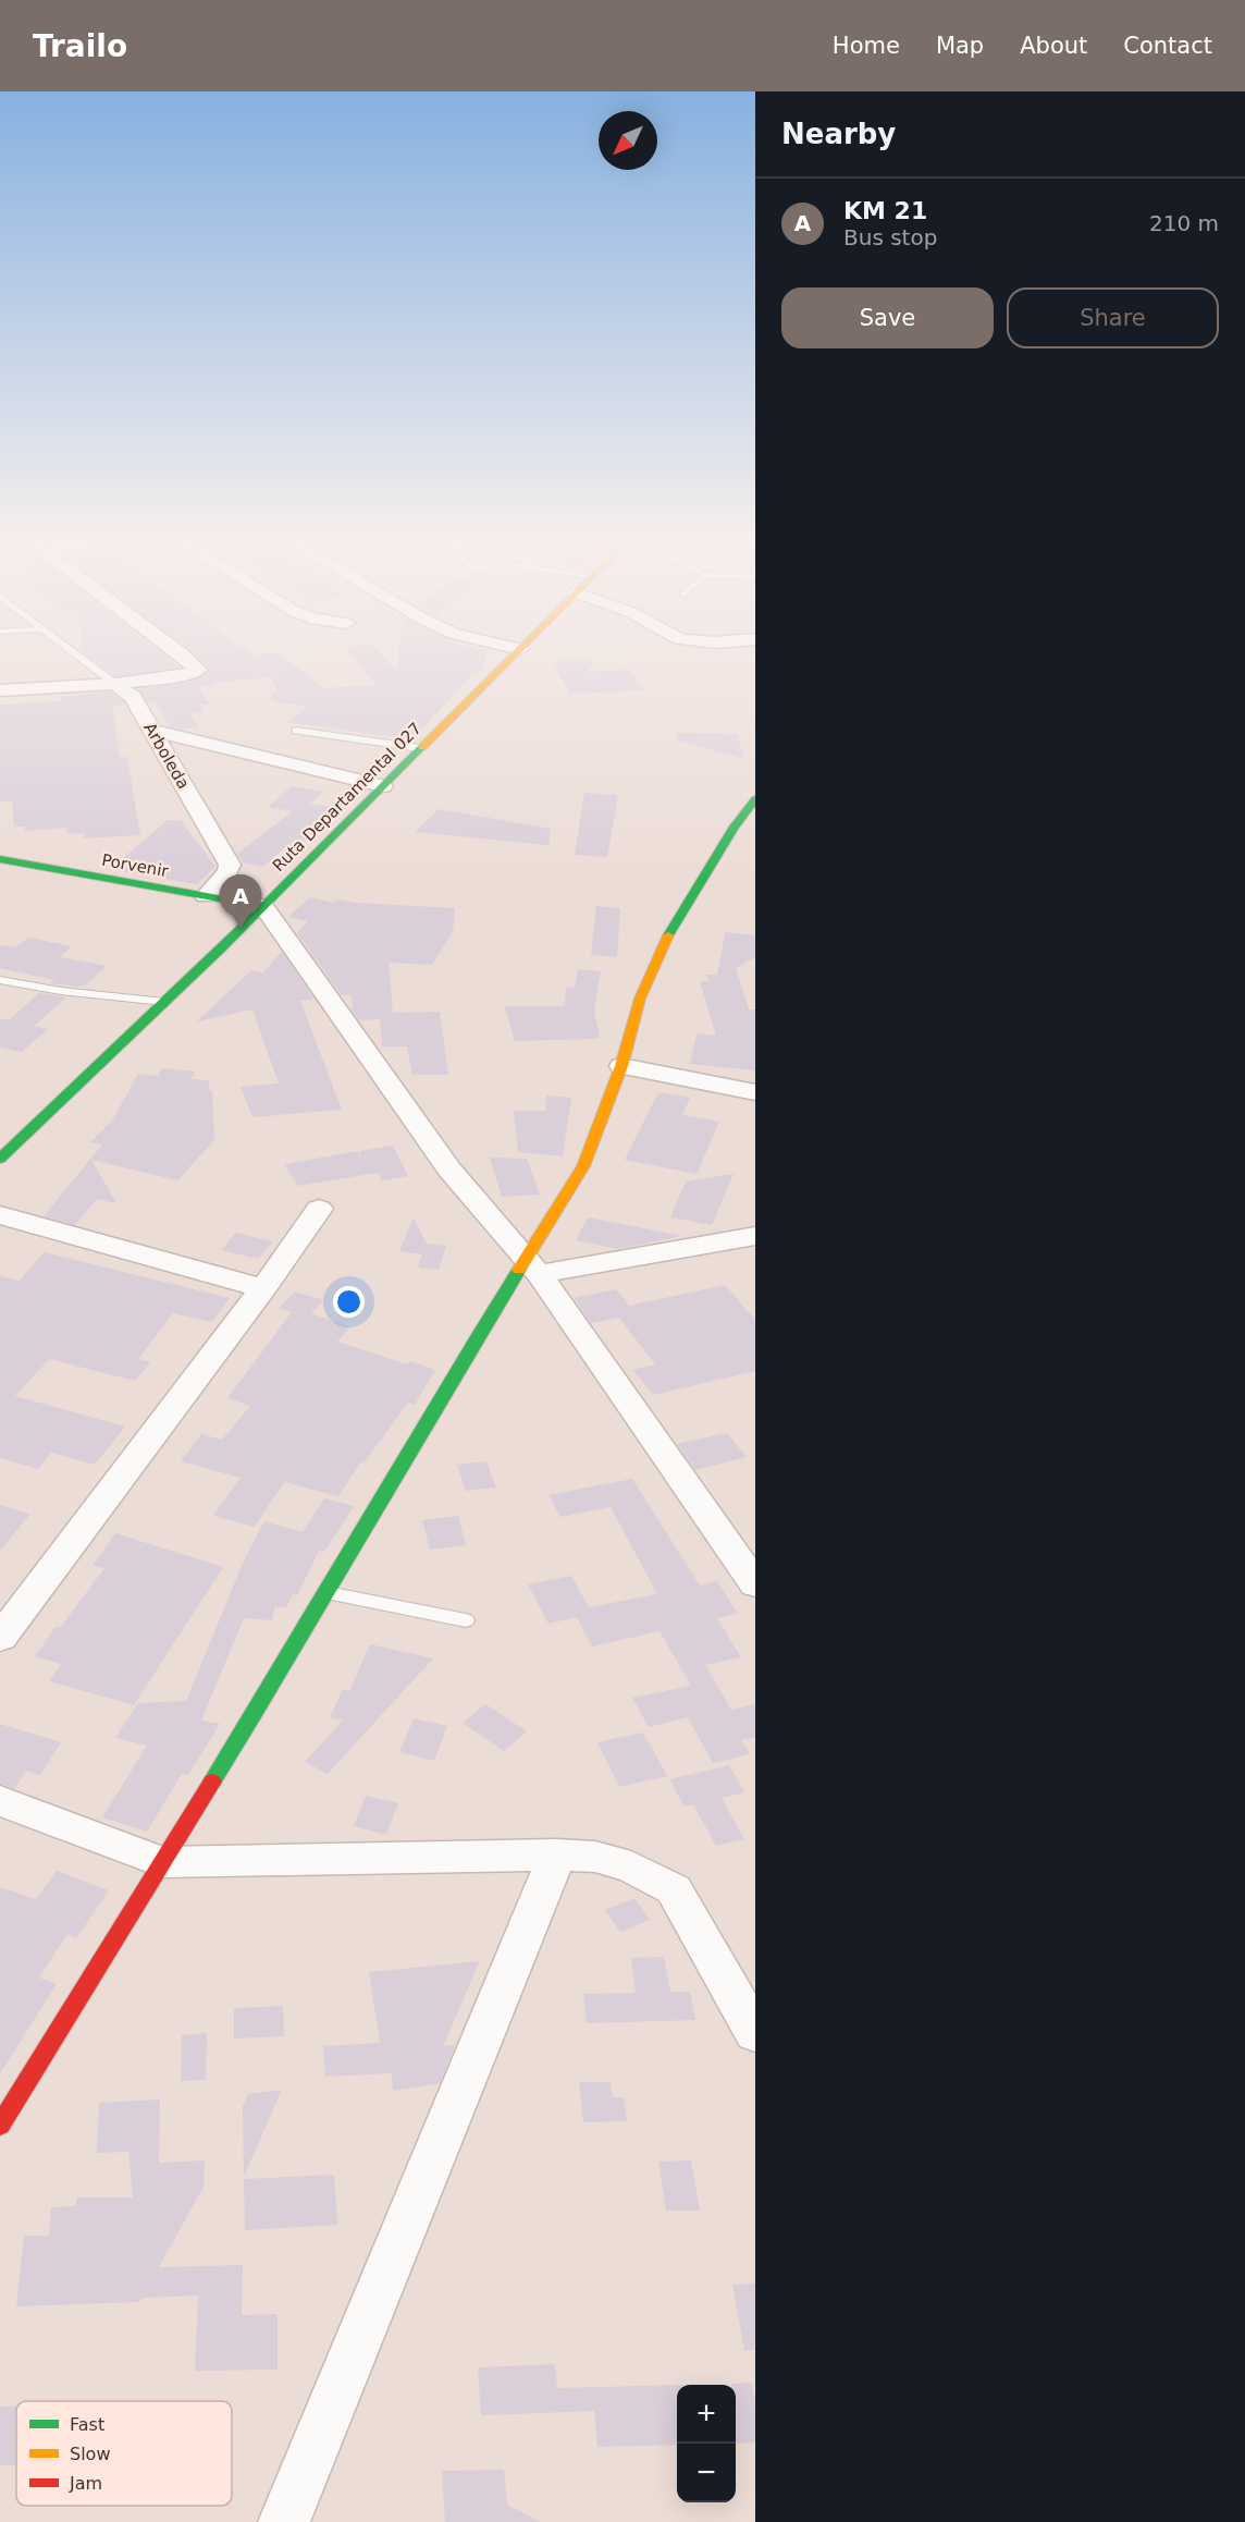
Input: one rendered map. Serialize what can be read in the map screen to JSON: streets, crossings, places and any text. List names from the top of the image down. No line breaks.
{"streets":{"street":["Arboleda","Ruta Departamental 027","Porvenir"]},"crossings":[["Arboleda","Porvenir"],["Ruta Departamental 027","Porvenir"]],"legend":["Fast","Slow","Jam"],"north":"bottom left","page":{"header":"Trailo","nav":["Home","Map","About","Contact"],"heading":"Nearby","list":[{"mark":"A","name":"KM 21","note":"Bus stop","value":"210 m"}],"buttons":["Save","Share"],"pins":"A","map_buttons":["+","−"]}}
